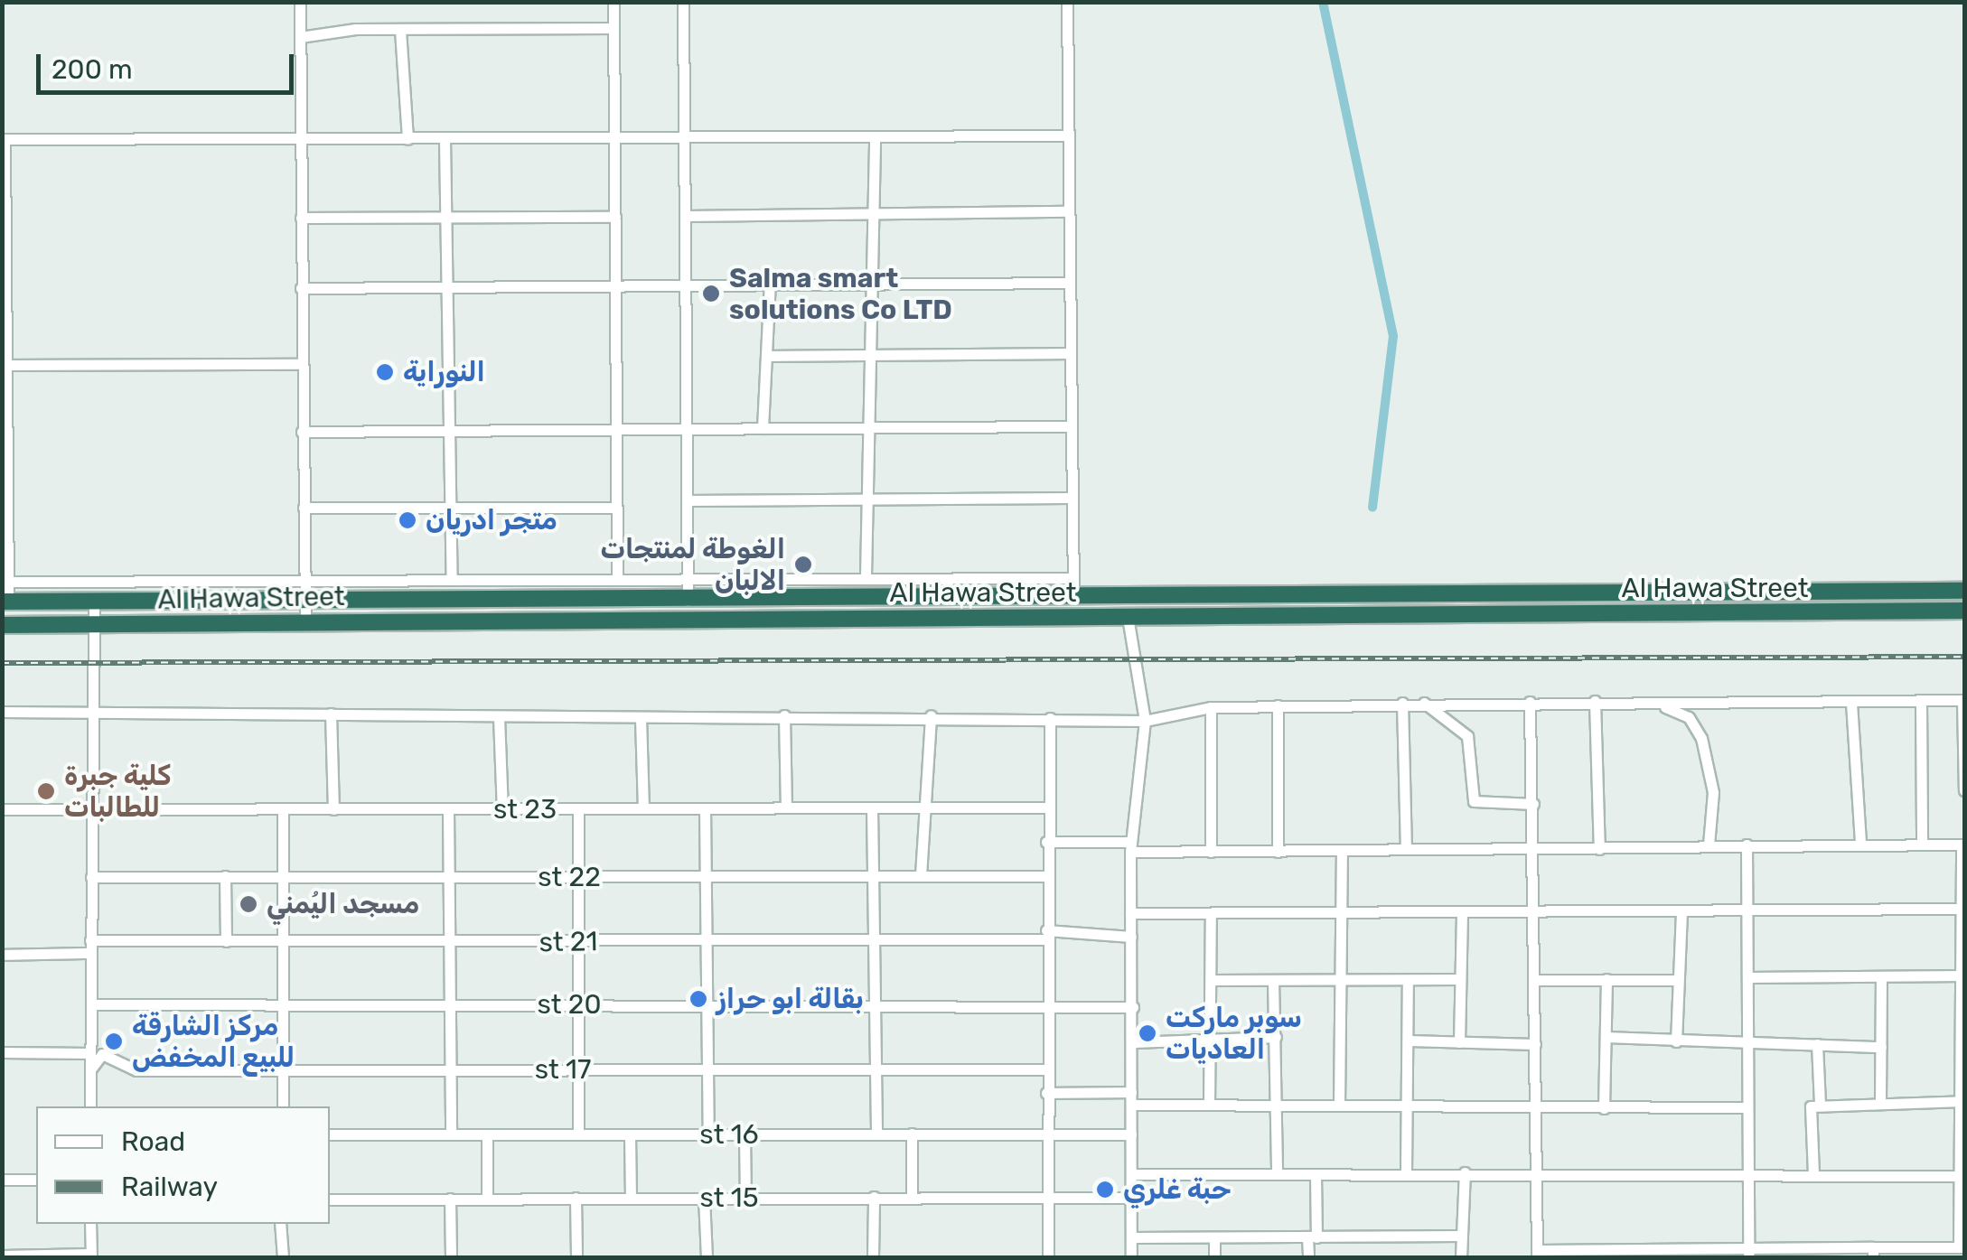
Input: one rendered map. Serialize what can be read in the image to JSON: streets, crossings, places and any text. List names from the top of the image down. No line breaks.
{"streets":{"highway":["Al Hawa Street"],"street":["st 23","st 22","st 21","st 20","st 17","st 16","st 15"]},"places":["Salma smart solutions Co LTD","النوراية","متجر ادريان","الغوطة لمنتجات الالبان","كلية جبرة للطالبات","مسجد اليُمني","بقالة ابو حراز","سوبر ماركت العاديات","مركز الشارقة للبيع المخفض","حبة غلري"],"legend":["Road","Railway"],"scale_bar":"200 m"}
